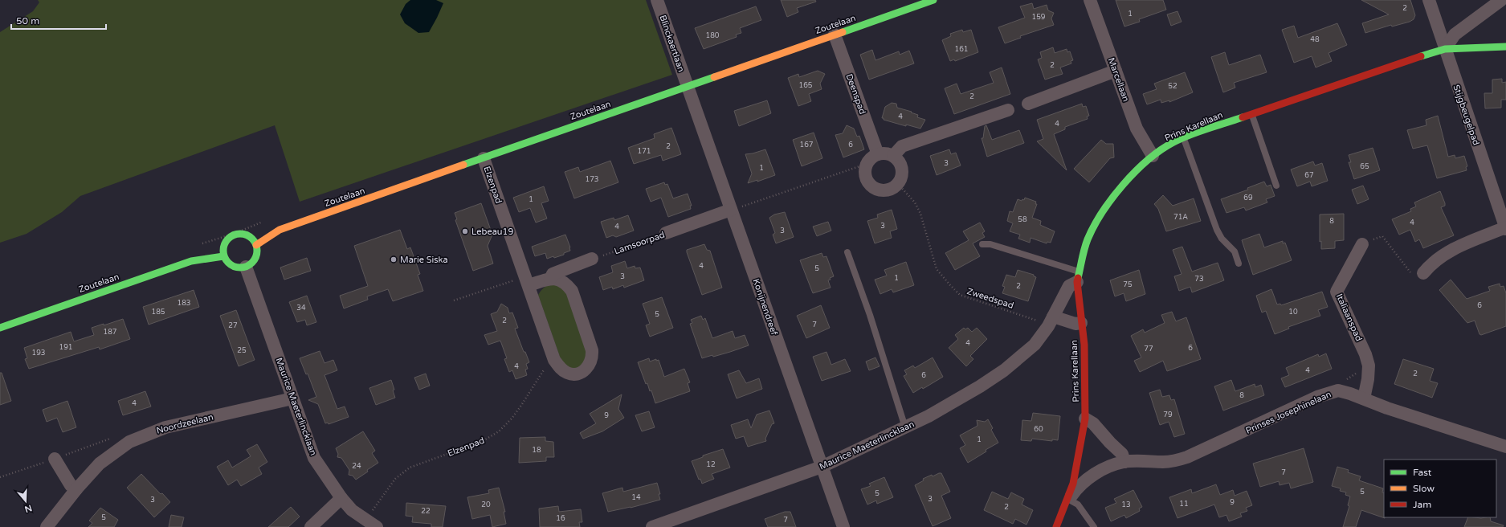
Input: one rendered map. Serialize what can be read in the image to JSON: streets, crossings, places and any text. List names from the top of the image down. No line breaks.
{"streets":{"street":["Zoutelaan","Blinckaertlaan","Marcellaan","Deenspad","Stijgbeugelpad","Prins Karellaan","Elzenpad","Lamsoorpad","Konijnendreef","Italiaanspad","Maurice Maeterlincklaan","Prinses Josephinelaan","Noordzeelaan"],"path":["Zweedspad"]},"crossings":[["Zoutelaan","Blinckaertlaan"],["Zoutelaan","Deenspad"],["Zoutelaan","Elzenpad"],["Zoutelaan","Konijnendreef"],["Zoutelaan","Maurice Maeterlincklaan"],["Blinckaertlaan","Konijnendreef"],["Marcellaan","Prins Karellaan"],["Deenspad","Zweedspad"],["Stijgbeugelpad","Prins Karellaan"],["Prins Karellaan","Maurice Maeterlincklaan"],["Prins Karellaan","Prinses Josephinelaan"],["Elzenpad","Maurice Maeterlincklaan"],["Lamsoorpad","Konijnendreef"],["Zweedspad","Maurice Maeterlincklaan"],["Konijnendreef","Maurice Maeterlincklaan"],["Italiaanspad","Prinses Josephinelaan"],["Maurice Maeterlincklaan","Noordzeelaan"]],"places":["Lebeau19","Marie Siska"],"house_numbers":["2","1","159","180","48","161","2","165","52","2","4","4","167","6","2","171","3","65","1","67","173","69","1","71A","58","8","4","3","4","3","4","5","3","1","73","75","2","183","6","34","185","10","5","2","7","27","187","4","191","6","77","25","193","4","4","2","6","8","4","79","9","60","1","18","12","24","7","5","5","14","3","3","9","11","20","13","2","22","5","16","7"],"legend":["Fast","Slow","Jam"],"scale_bar":"50 m","north":"bottom"}
